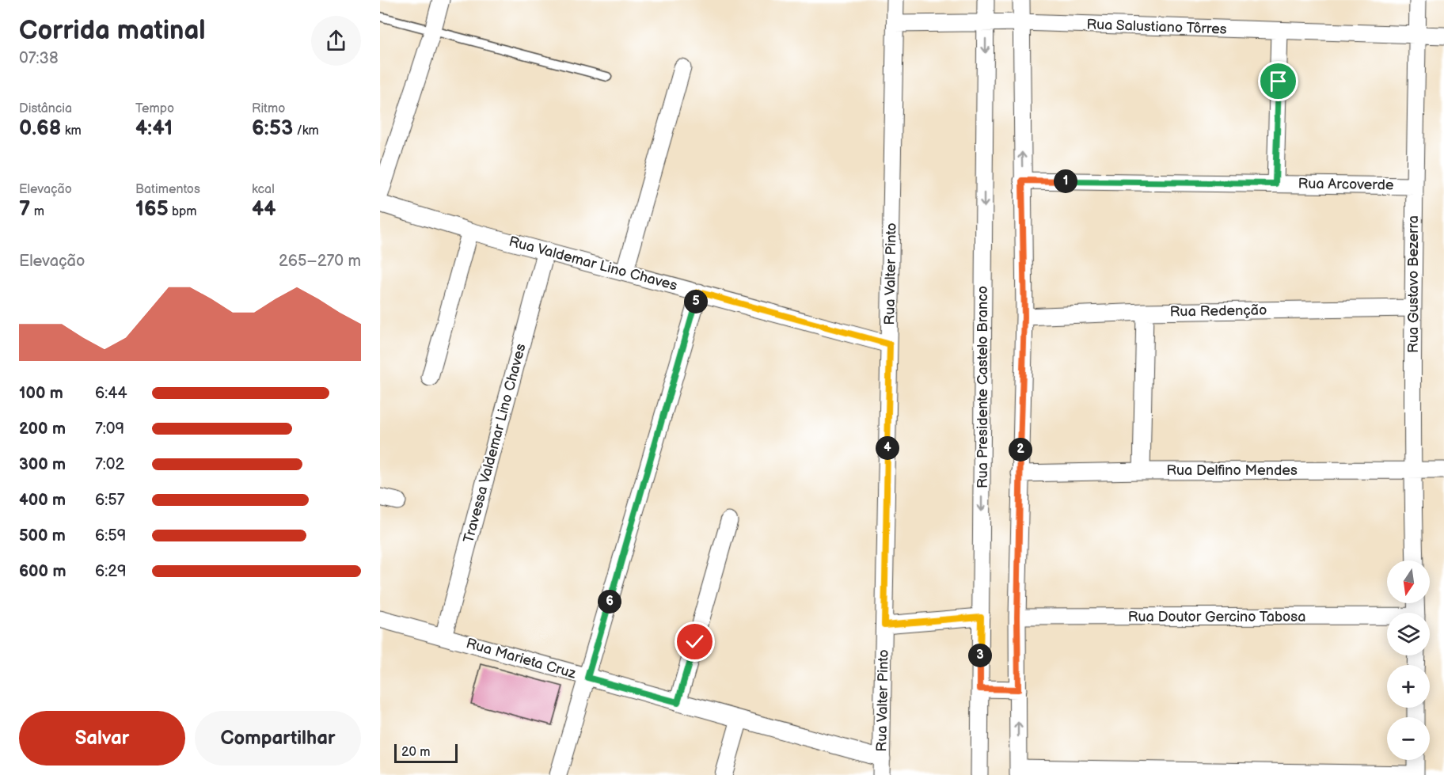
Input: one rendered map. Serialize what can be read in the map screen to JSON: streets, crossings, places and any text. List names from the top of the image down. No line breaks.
{"streets":{"street":["Rua Salustiano Tôrres","Rua Arcoverde","Rua Valdemar Lino Chaves","Rua Valter Pinto","Rua Gustavo Bezerra","Rua Redenção","Rua Presidente Castelo Branco","Travessa Valdemar Lino Chaves","Rua Delfino Mendes","Rua Doutor Gercino Tabosa","Rua Marieta Cruz"]},"crossings":[["Rua Salustiano Tôrres","Rua Valter Pinto"],["Rua Salustiano Tôrres","Rua Gustavo Bezerra"],["Rua Salustiano Tôrres","Rua Presidente Castelo Branco"],["Rua Arcoverde","Rua Gustavo Bezerra"],["Rua Valdemar Lino Chaves","Rua Valter Pinto"],["Rua Valdemar Lino Chaves","Travessa Valdemar Lino Chaves"],["Rua Valter Pinto","Rua Marieta Cruz"],["Rua Gustavo Bezerra","Rua Redenção"],["Rua Gustavo Bezerra","Rua Delfino Mendes"],["Travessa Valdemar Lino Chaves","Rua Marieta Cruz"]],"scale_bar":"20 m","north":"bottom","page":{"heading":["Corrida matinal","07:38"],"stats":[["Distância","0.68 km"],["Tempo","4:41"],["Ritmo","6:53 /km"],["Elevação","7 m"],["Batimentos","165 bpm"],["kcal","44"]],"pins":["1","5","4","2","6","3"],"chart":["Elevação","265–270 m"],"list":[{"name":"100 m","note":"6:44"},{"name":"200 m","note":"7:09"},{"name":"300 m","note":"7:02"},{"name":"400 m","note":"6:57"},{"name":"500 m","note":"6:59"},{"name":"600 m","note":"6:29"}],"map_buttons":["+","−"],"buttons":["Salvar","Compartilhar"],"scale":"20 m"}}
